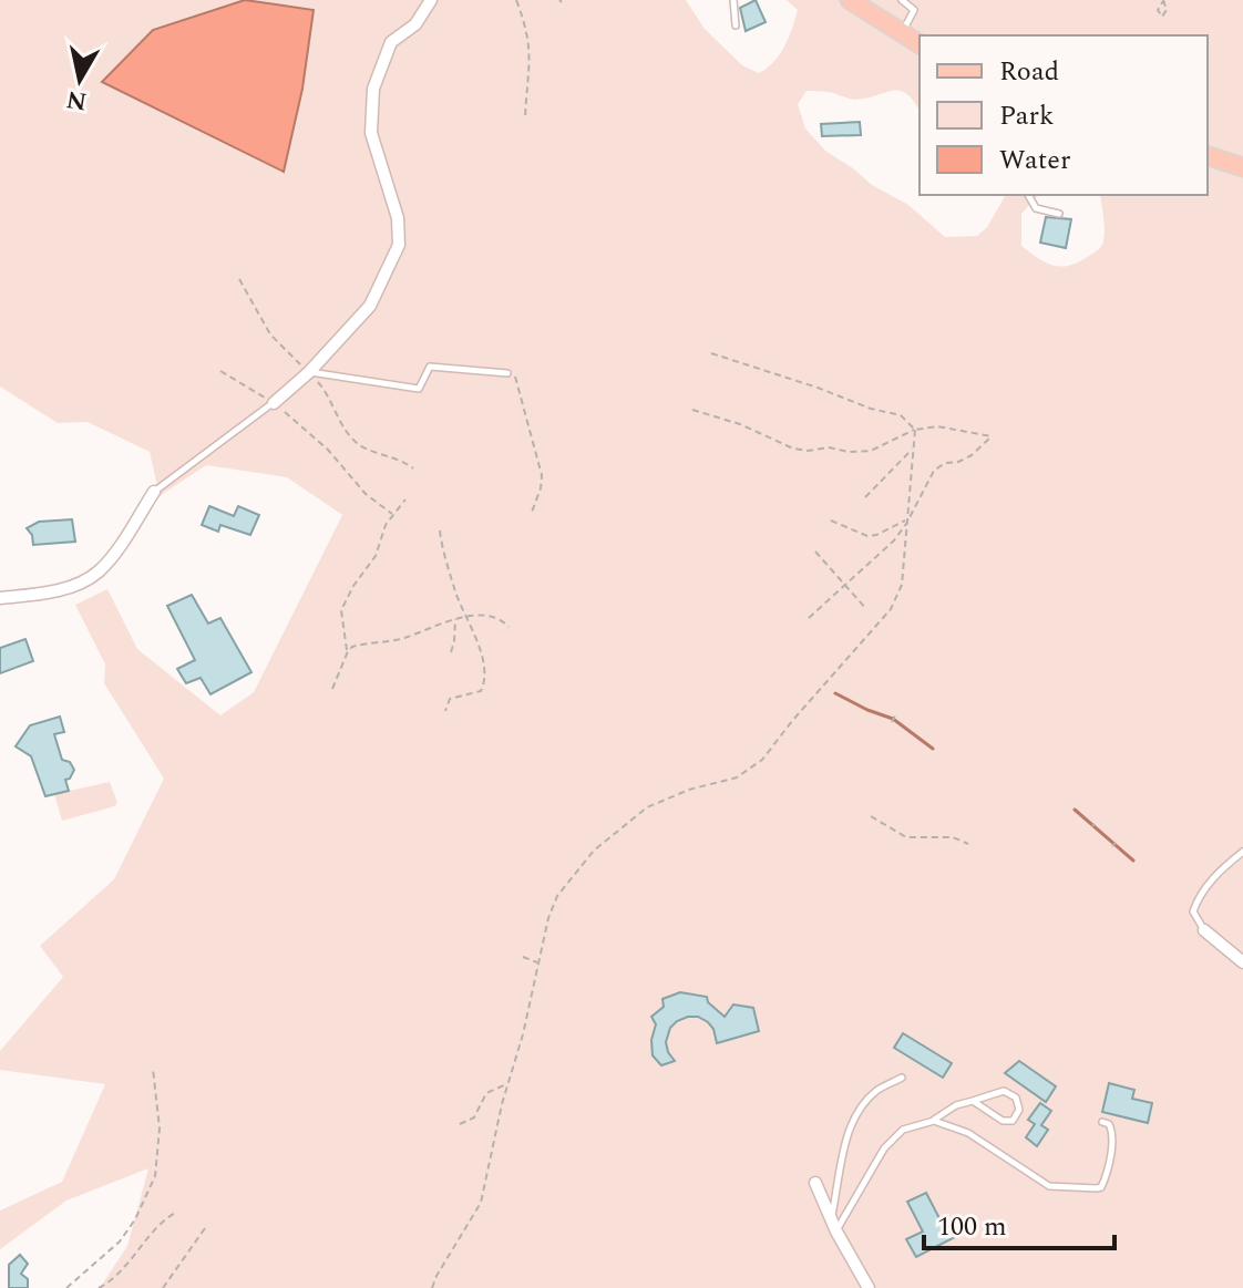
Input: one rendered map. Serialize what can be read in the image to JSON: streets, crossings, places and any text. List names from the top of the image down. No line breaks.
{"legend":["Road","Park","Water"],"scale_bar":"100 m","north":"bottom"}
